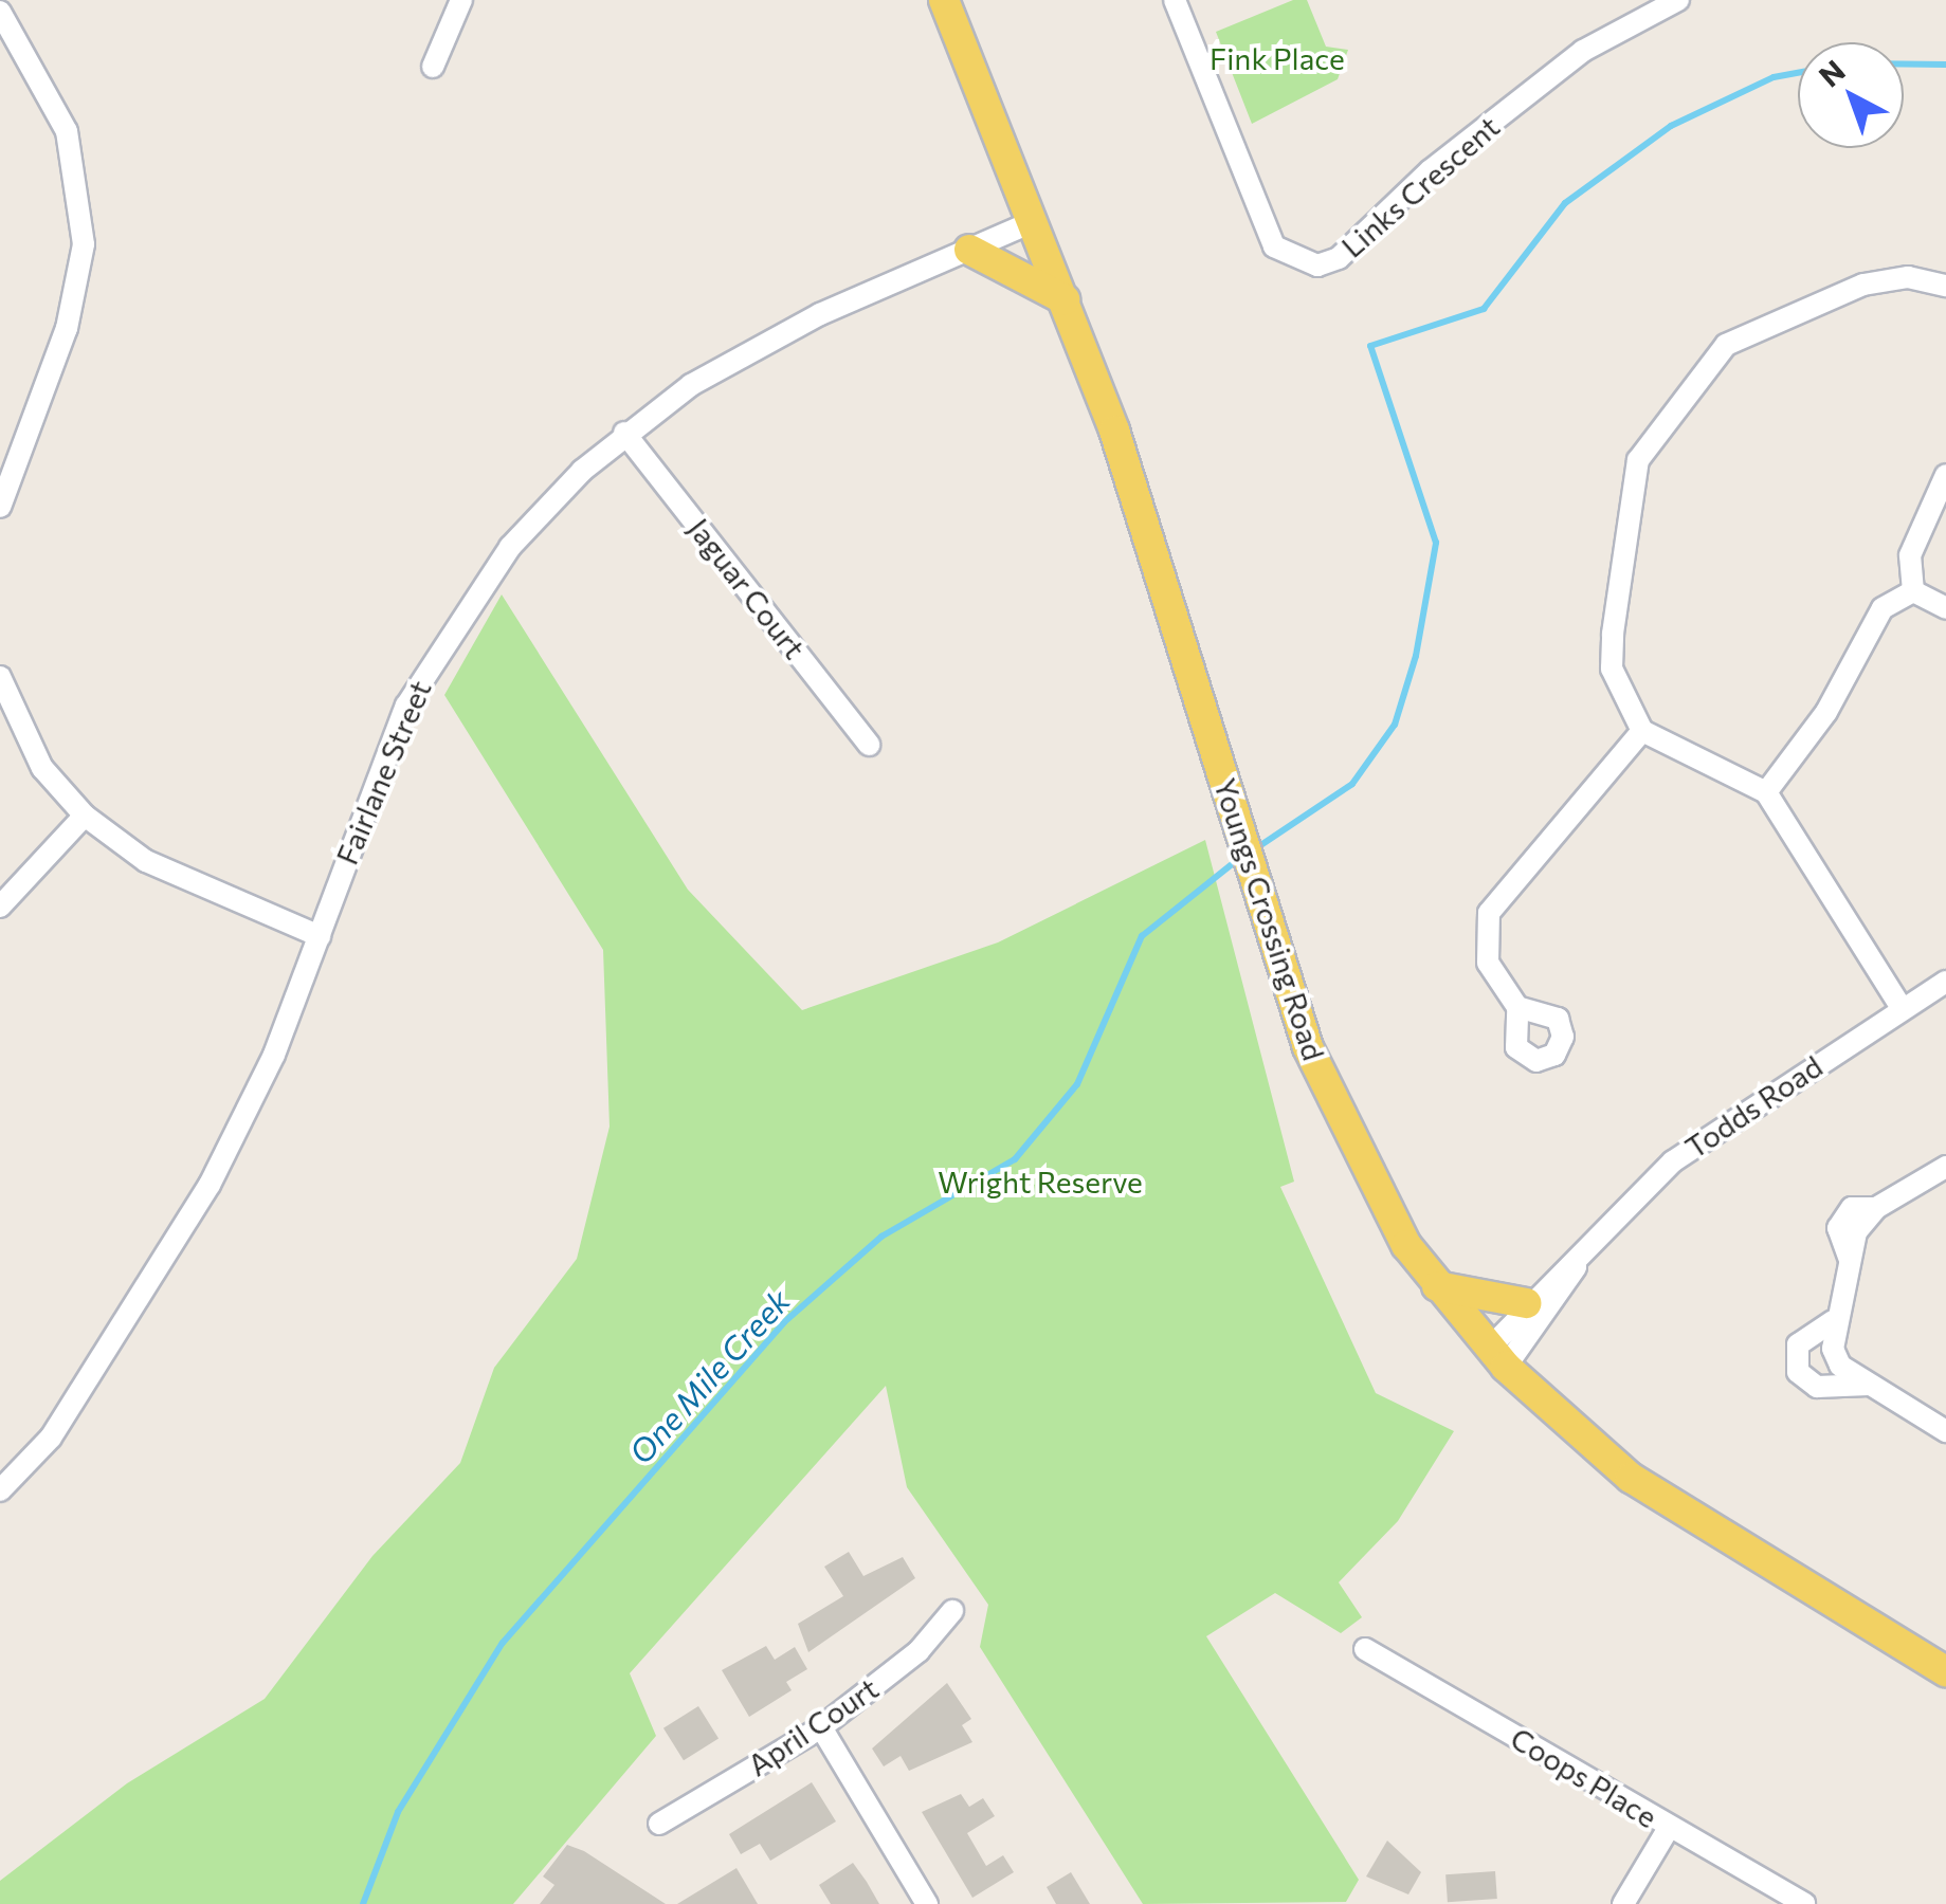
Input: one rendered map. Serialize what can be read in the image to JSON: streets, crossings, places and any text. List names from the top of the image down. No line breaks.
{"streets":{"main road":["Youngs Crossing Road"],"street":["Links Crescent","Jaguar Court","Fairlane Street","Todds Road","April Court","Coops Place"]},"crossings":[["Jaguar Court","Fairlane Street"],["Fairlane Street","Youngs Crossing Road"],["Youngs Crossing Road","Todds Road"]],"water":["One Mile Creek"],"parks":["Fink Place","Wright Reserve"],"north":"top left"}
